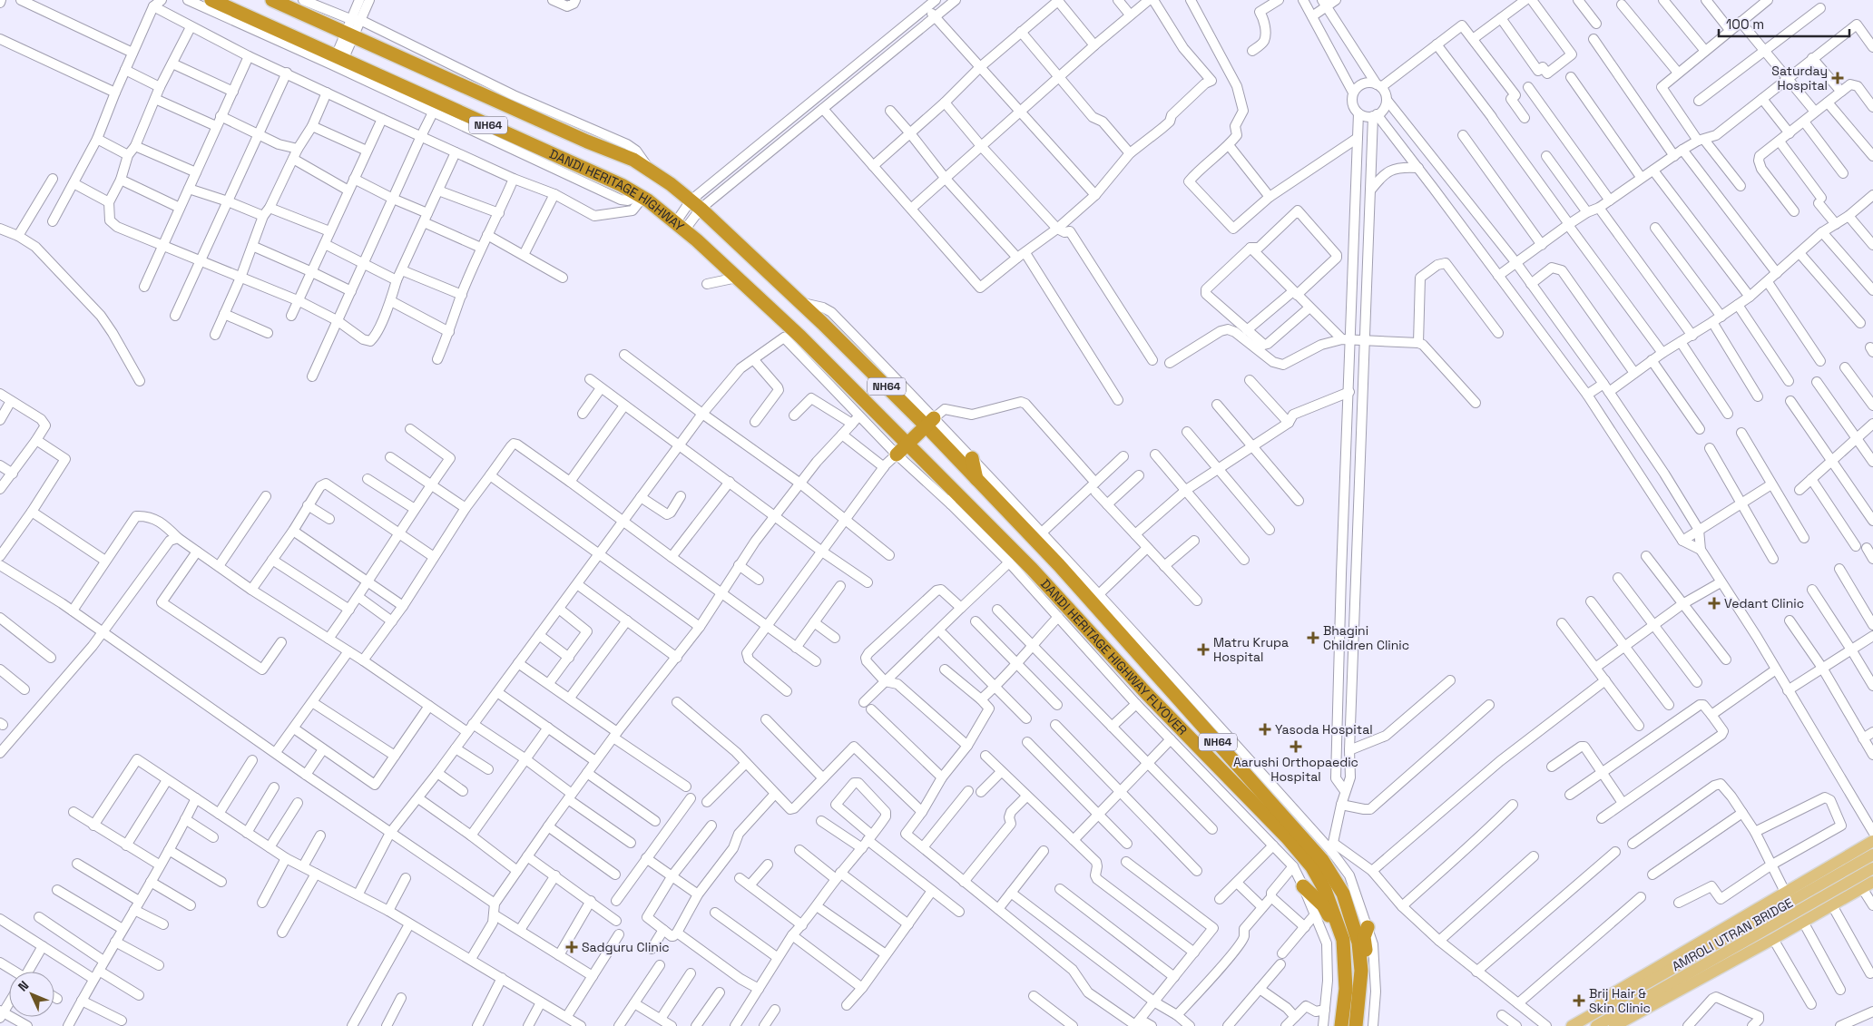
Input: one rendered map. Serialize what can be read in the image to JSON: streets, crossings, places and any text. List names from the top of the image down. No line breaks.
{"streets":{"highway":["NH64","DANDI HERITAGE HIGHWAY","DANDI HERITAGE HIGHWAY FLYOVER"],"main road":["AMROLI UTRAN BRIDGE"]},"crossings":[["NH64","DANDI HERITAGE HIGHWAY FLYOVER"],["DANDI HERITAGE HIGHWAY","DANDI HERITAGE HIGHWAY FLYOVER"]],"places":{"health":["Saturday Hospital","Vedant Clinic","Bhagini Children Clinic","Matru Krupa Hospital","Yasoda Hospital","Aarushi Orthopaedic Hospital","Sadguru Clinic","Brij Hair & Skin Clinic"]},"scale_bar":"100 m","north":"top left"}
